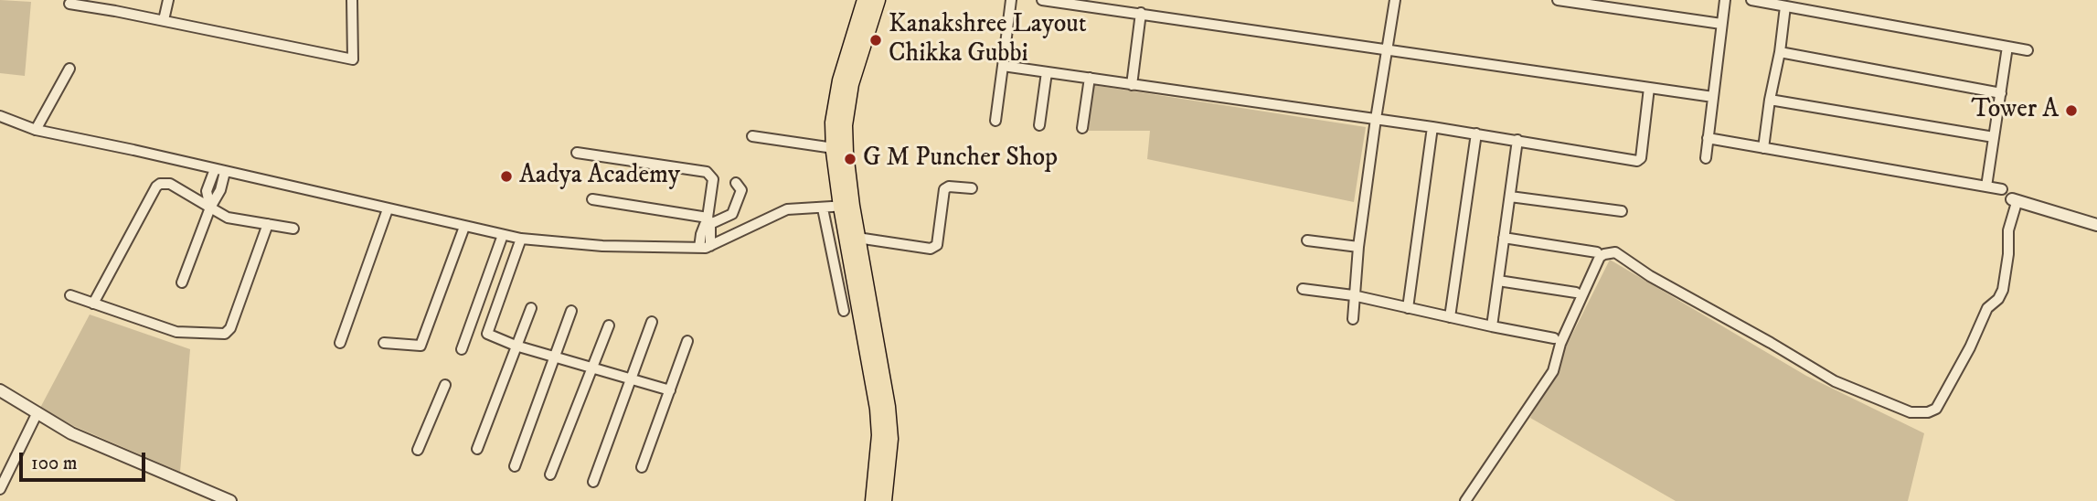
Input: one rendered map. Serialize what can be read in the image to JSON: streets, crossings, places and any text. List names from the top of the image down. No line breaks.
{"places":["Kanakshree Layout Chikka Gubbi","Tower A","G M Puncher Shop","Aadya Academy"],"scale_bar":"100 m"}
